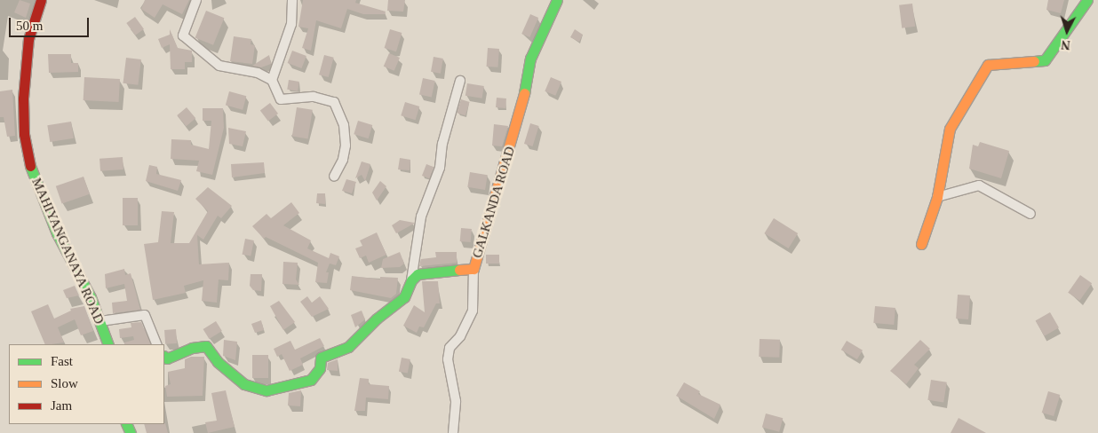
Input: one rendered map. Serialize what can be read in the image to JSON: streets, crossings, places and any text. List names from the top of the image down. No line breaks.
{"streets":{"street":["GALKANDA ROAD","MAHIYANGANAYA ROAD"]},"legend":["Fast","Slow","Jam"],"scale_bar":"50 m","north":"bottom"}
